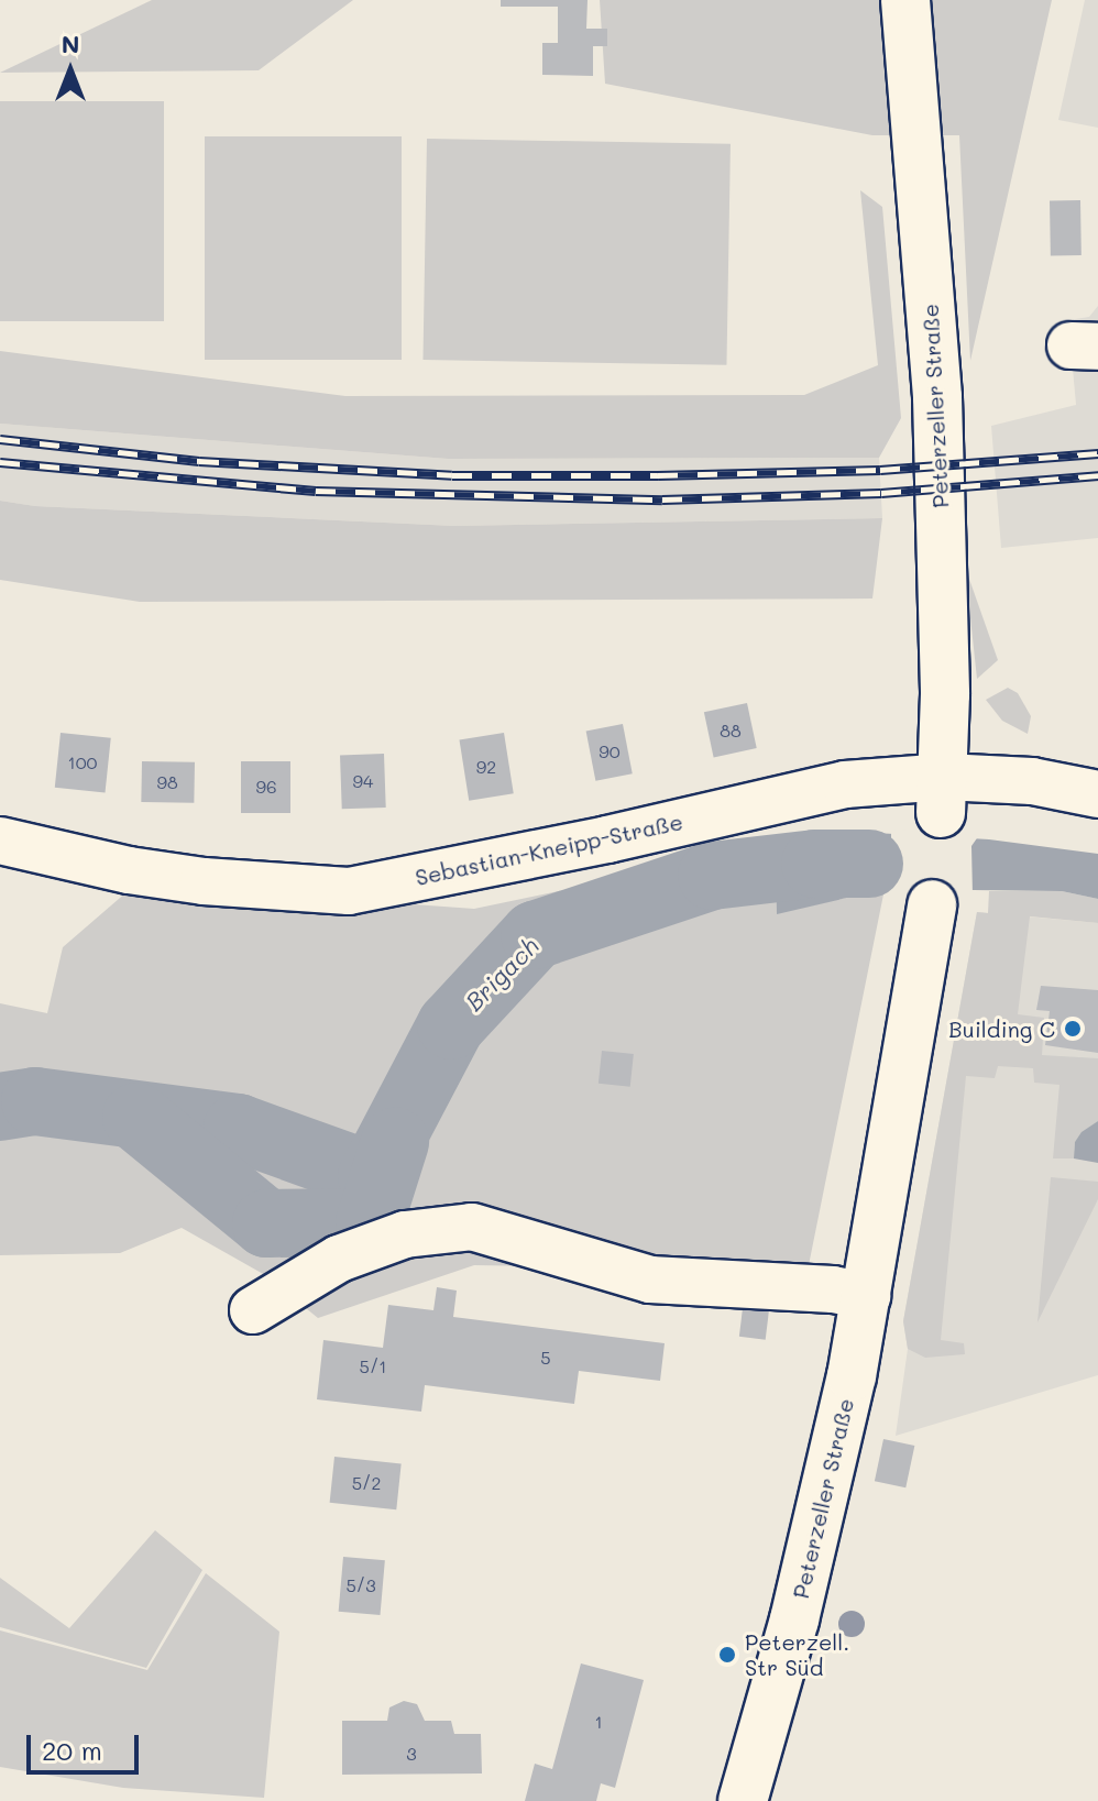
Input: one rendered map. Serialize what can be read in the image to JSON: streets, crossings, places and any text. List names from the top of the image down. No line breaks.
{"streets":{"main road":["Peterzeller Straße"],"street":["Sebastian-Kneipp-Straße"]},"crossings":[["Peterzeller Straße","Sebastian-Kneipp-Straße"]],"water":["Brigach"],"places":["Building C","Peterzell. Str Süd"],"house_numbers":["88","90","100","92","94","98","96","5","5/1","5/2","5/3","1","3"],"scale_bar":"20 m","north":"top"}
